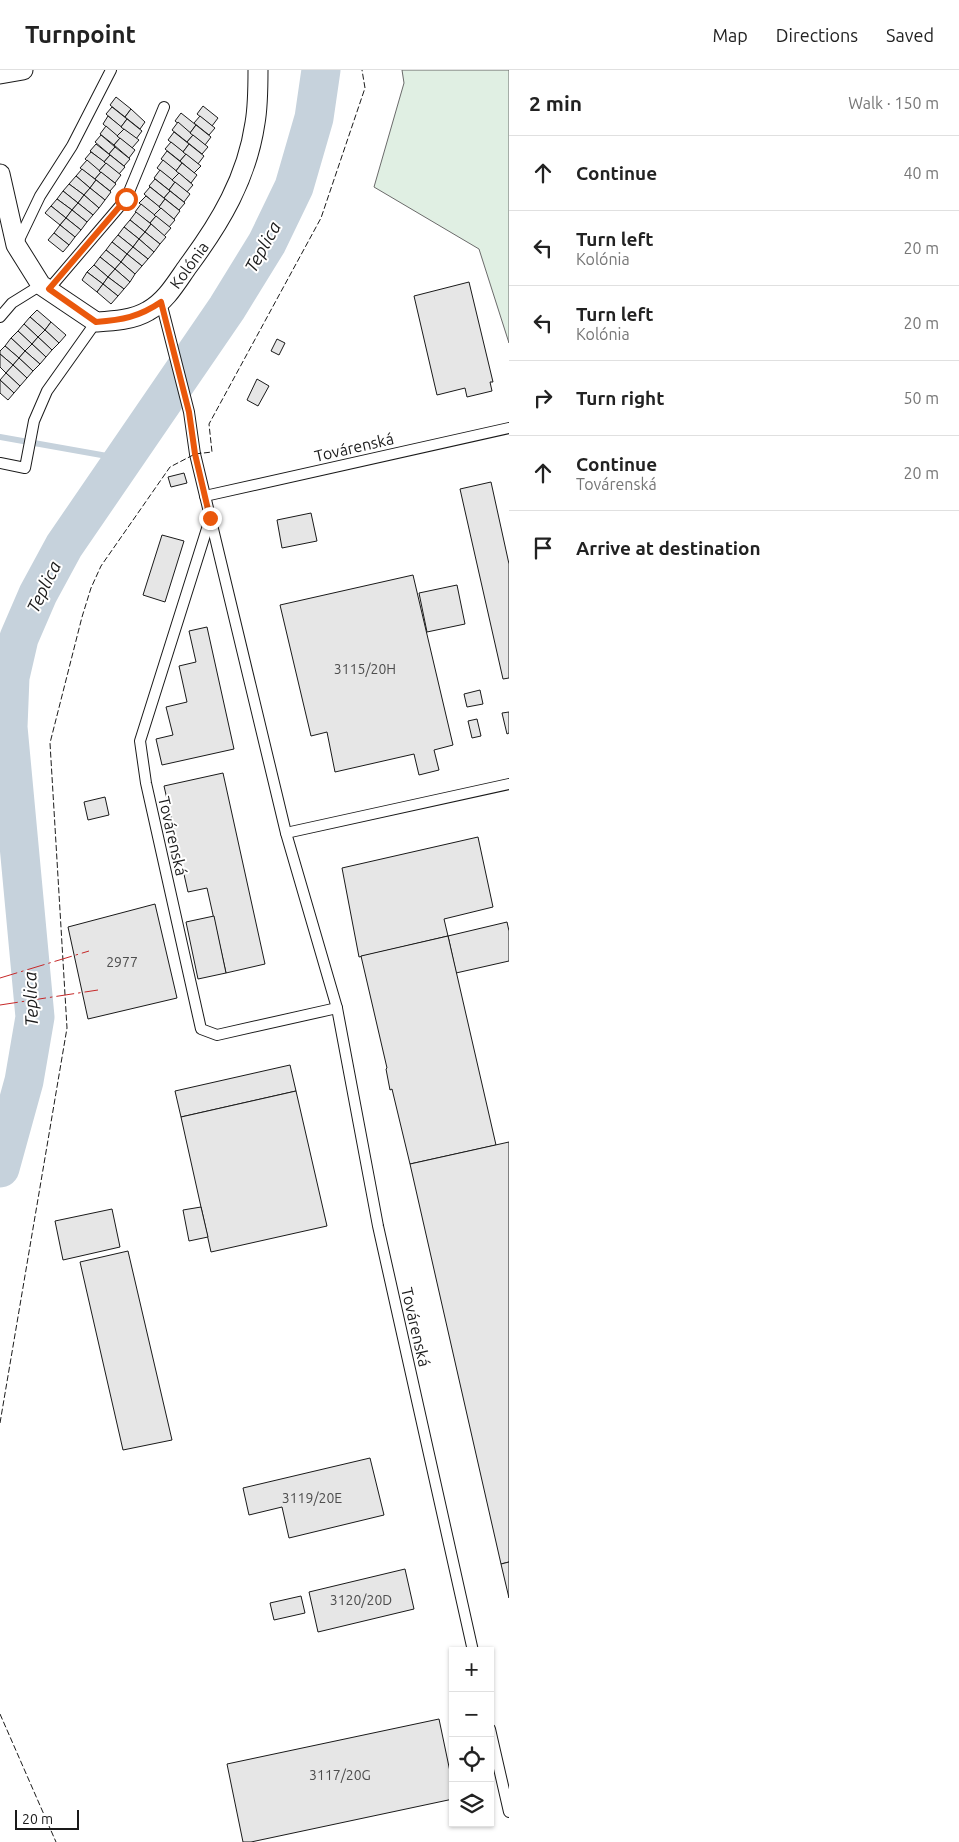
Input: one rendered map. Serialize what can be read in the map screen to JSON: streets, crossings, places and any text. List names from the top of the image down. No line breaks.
{"streets":{"street":["Kolónia"],"lane":["Továrenská"]},"crossings":[["Kolónia","Továrenská"]],"water":["Teplica"],"house_numbers":["3115/20H","2977","3119/20E","3120/20D","3117/20G"],"scale_bar":"20 m","page":{"header":"Turnpoint","nav":["Map","Directions","Saved"],"heading":["2 min","Walk · 150 m"],"list":[["Continue","40 m"],["Turn left","Kolónia","20 m"],["Turn left","Kolónia","20 m"],["Turn right","50 m"],["Continue","Továrenská","20 m"],"Arrive at destination"],"map_buttons":["+","−"],"scale":"20 m"}}
